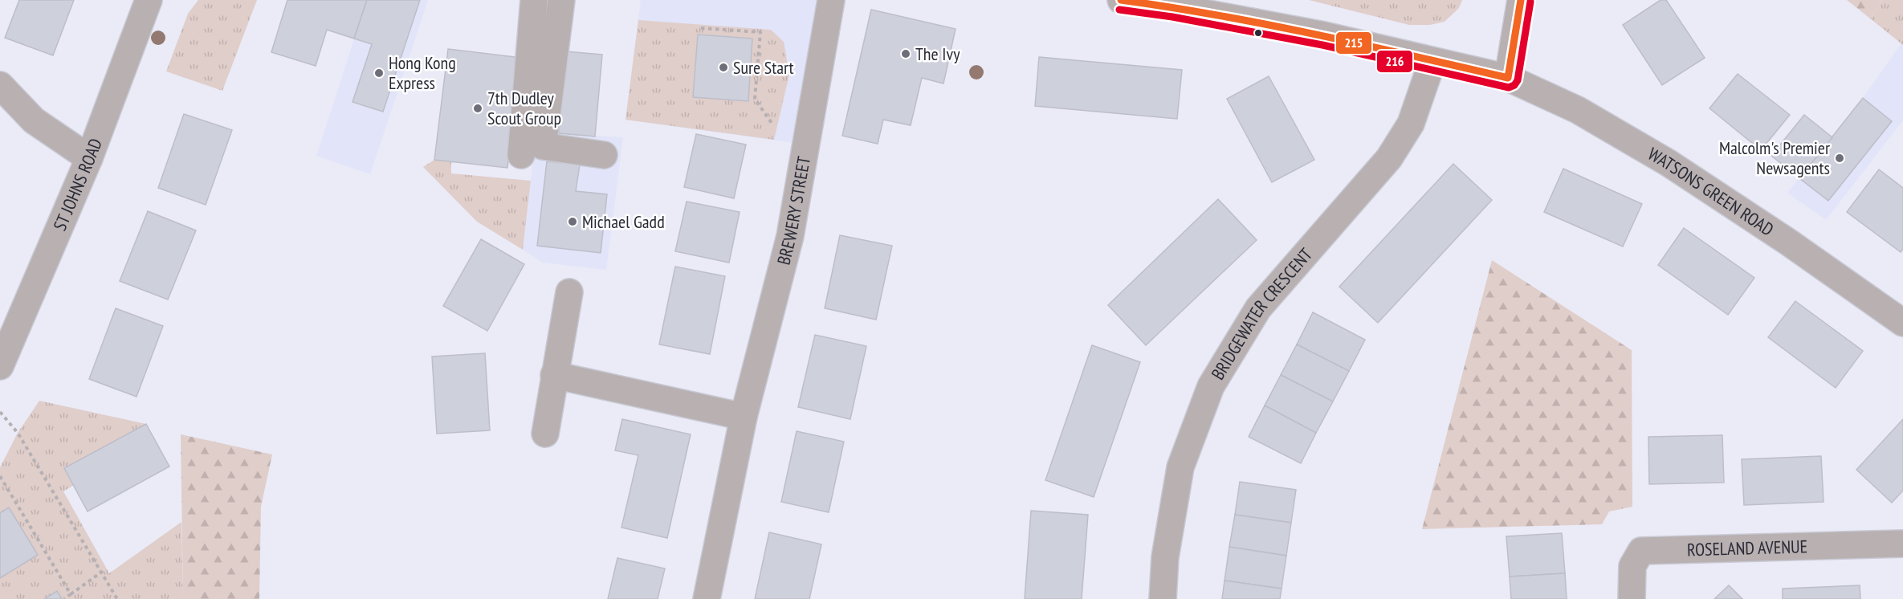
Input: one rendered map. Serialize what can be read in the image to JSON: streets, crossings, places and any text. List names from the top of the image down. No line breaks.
{"streets":{"street":["ST JOHNS ROAD","WATSONS GREEN ROAD","BREWERY STREET","BRIDGEWATER CRESCENT","ROSELAND AVENUE"]},"crossings":[["WATSONS GREEN ROAD","BRIDGEWATER CRESCENT"]],"places":["The Ivy","Sure Start","Hong Kong Express","7th Dudley Scout Group","Malcolm's Premier Newsagents","Michael Gadd"],"lines":["transit line 215","transit line 216"]}
